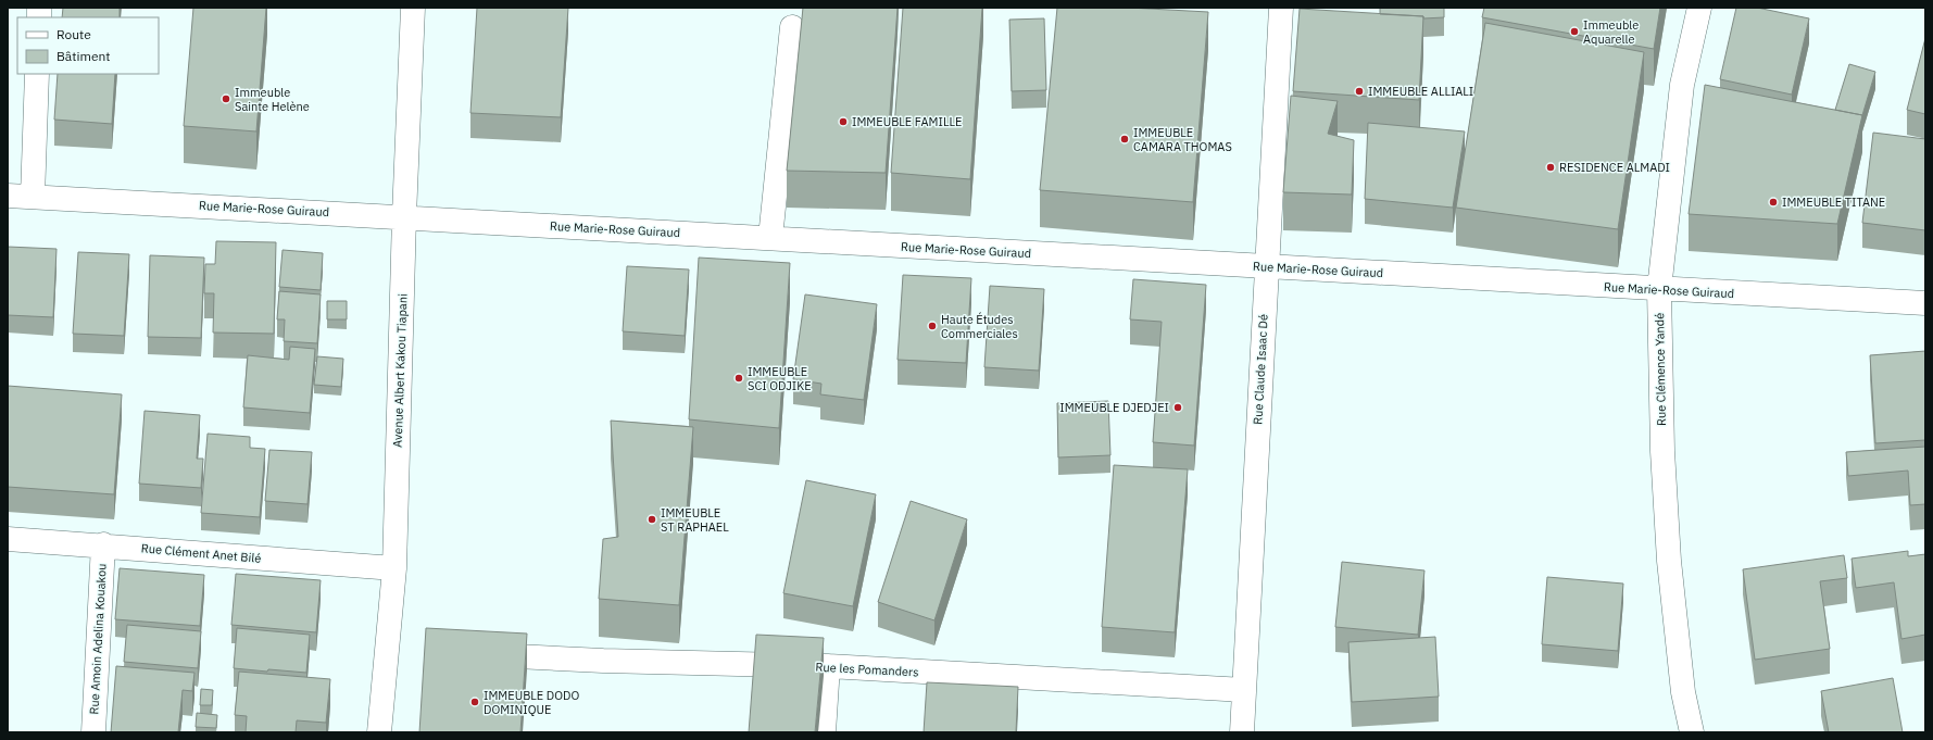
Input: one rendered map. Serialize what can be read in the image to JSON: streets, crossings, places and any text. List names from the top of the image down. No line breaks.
{"streets":{"street":["Rue Marie-Rose Guiraud","Rue Claude Isaac Dé","Rue Clémence Yandé","Avenue Albert Kakou Tiapani","Rue Clément Anet Bilé","Rue Amoin Adelina Kouakou","Rue les Pomanders"]},"crossings":[["Rue Marie-Rose Guiraud","Rue Claude Isaac Dé"],["Rue Marie-Rose Guiraud","Rue Clémence Yandé"],["Rue Marie-Rose Guiraud","Avenue Albert Kakou Tiapani"],["Rue Claude Isaac Dé","Rue les Pomanders"],["Avenue Albert Kakou Tiapani","Rue Clément Anet Bilé"],["Rue Clément Anet Bilé","Rue Amoin Adelina Kouakou"]],"places":["Immeuble Aquarelle","IMMEUBLE ALLIALI","Immeuble Sainte Helène","IMMEUBLE FAMILLE","IMMEUBLE CAMARA THOMAS","RESIDENCE ALMADI","IMMEUBLE TITANE","Haute Études Commerciales","IMMEUBLE SCI ODJIKE","IMMEUBLE DJEDJEI","IMMEUBLE ST RAPHAEL","IMMEUBLE DODO DOMINIQUE"],"legend":["Route","Bâtiment"]}
